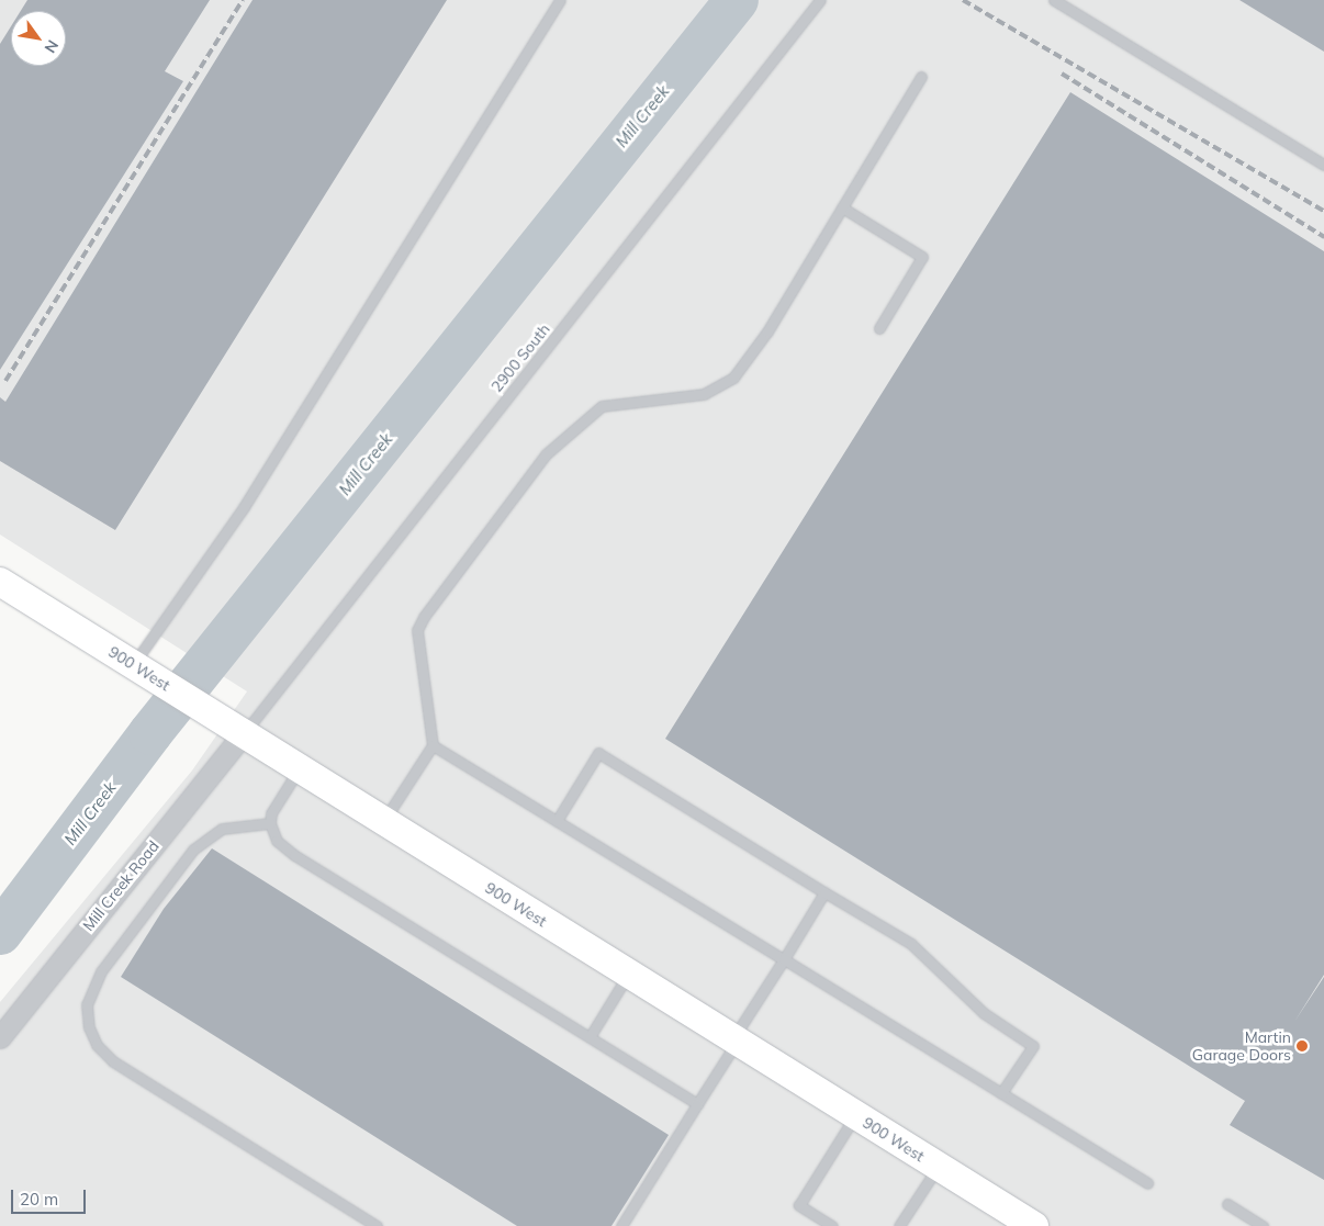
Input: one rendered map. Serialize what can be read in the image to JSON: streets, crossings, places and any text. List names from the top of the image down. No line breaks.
{"streets":{"main road":["900 West"],"street":["Mill Creek Road"],"lane":["2900 South"]},"crossings":[["2900 South","900 West"],["2900 South","Mill Creek Road"],["900 West","Mill Creek Road"]],"water":["Mill Creek"],"places":["Martin Garage Doors"],"scale_bar":"20 m","north":"bottom right"}
